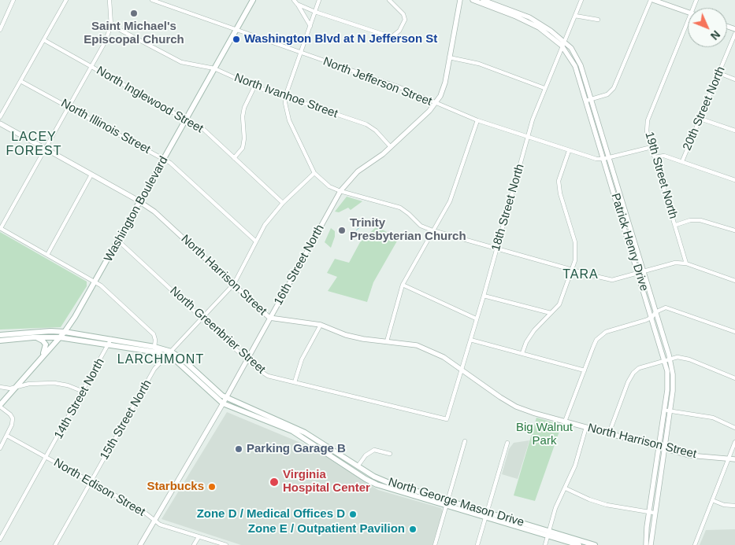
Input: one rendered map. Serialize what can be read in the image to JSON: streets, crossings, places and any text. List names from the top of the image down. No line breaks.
{"streets":{"main road":["Washington Boulevard","North George Mason Drive"],"street":["North Jefferson Street","North Ivanhoe Street","North Inglewood Street","20th Street North","North Illinois Street","19th Street North","18th Street North","Patrick Henry Drive","16th Street North","North Harrison Street","North Greenbrier Street","14th Street North","15th Street North","North Edison Street"]},"crossings":[["North Jefferson Street","18th Street North"],["North Jefferson Street","Washington Boulevard"],["North Jefferson Street","Patrick Henry Drive"],["North Jefferson Street","16th Street North"],["North Ivanhoe Street","Washington Boulevard"],["North Ivanhoe Street","16th Street North"],["North Inglewood Street","Washington Boulevard"],["North Inglewood Street","15th Street North"],["North Illinois Street","Washington Boulevard"],["North Illinois Street","15th Street North"],["18th Street North","Patrick Henry Drive"],["18th Street North","North Harrison Street"],["18th Street North","North Greenbrier Street"],["Washington Boulevard","North Harrison Street"],["Washington Boulevard","North Greenbrier Street"],["Washington Boulevard","North George Mason Drive"],["Patrick Henry Drive","North Harrison Street"],["16th Street North","North Harrison Street"],["16th Street North","North Greenbrier Street"],["16th Street North","North Edison Street"],["16th Street North","North George Mason Drive"],["North Harrison Street","15th Street North"],["North Greenbrier Street","15th Street North"],["14th Street North","North Edison Street"],["14th Street North","North George Mason Drive"],["15th Street North","North Edison Street"],["15th Street North","North George Mason Drive"]],"districts":["LACEY FOREST","TARA","LARCHMONT"],"parks":["Big Walnut Park"],"places":["Saint Michael's Episcopal Church","Washington Blvd at N Jefferson St","Trinity Presbyterian Church","Parking Garage B","Virginia Hospital Center","Starbucks","Zone D / Medical Offices D","Zone E / Outpatient Pavilion"],"north":"bottom right"}
